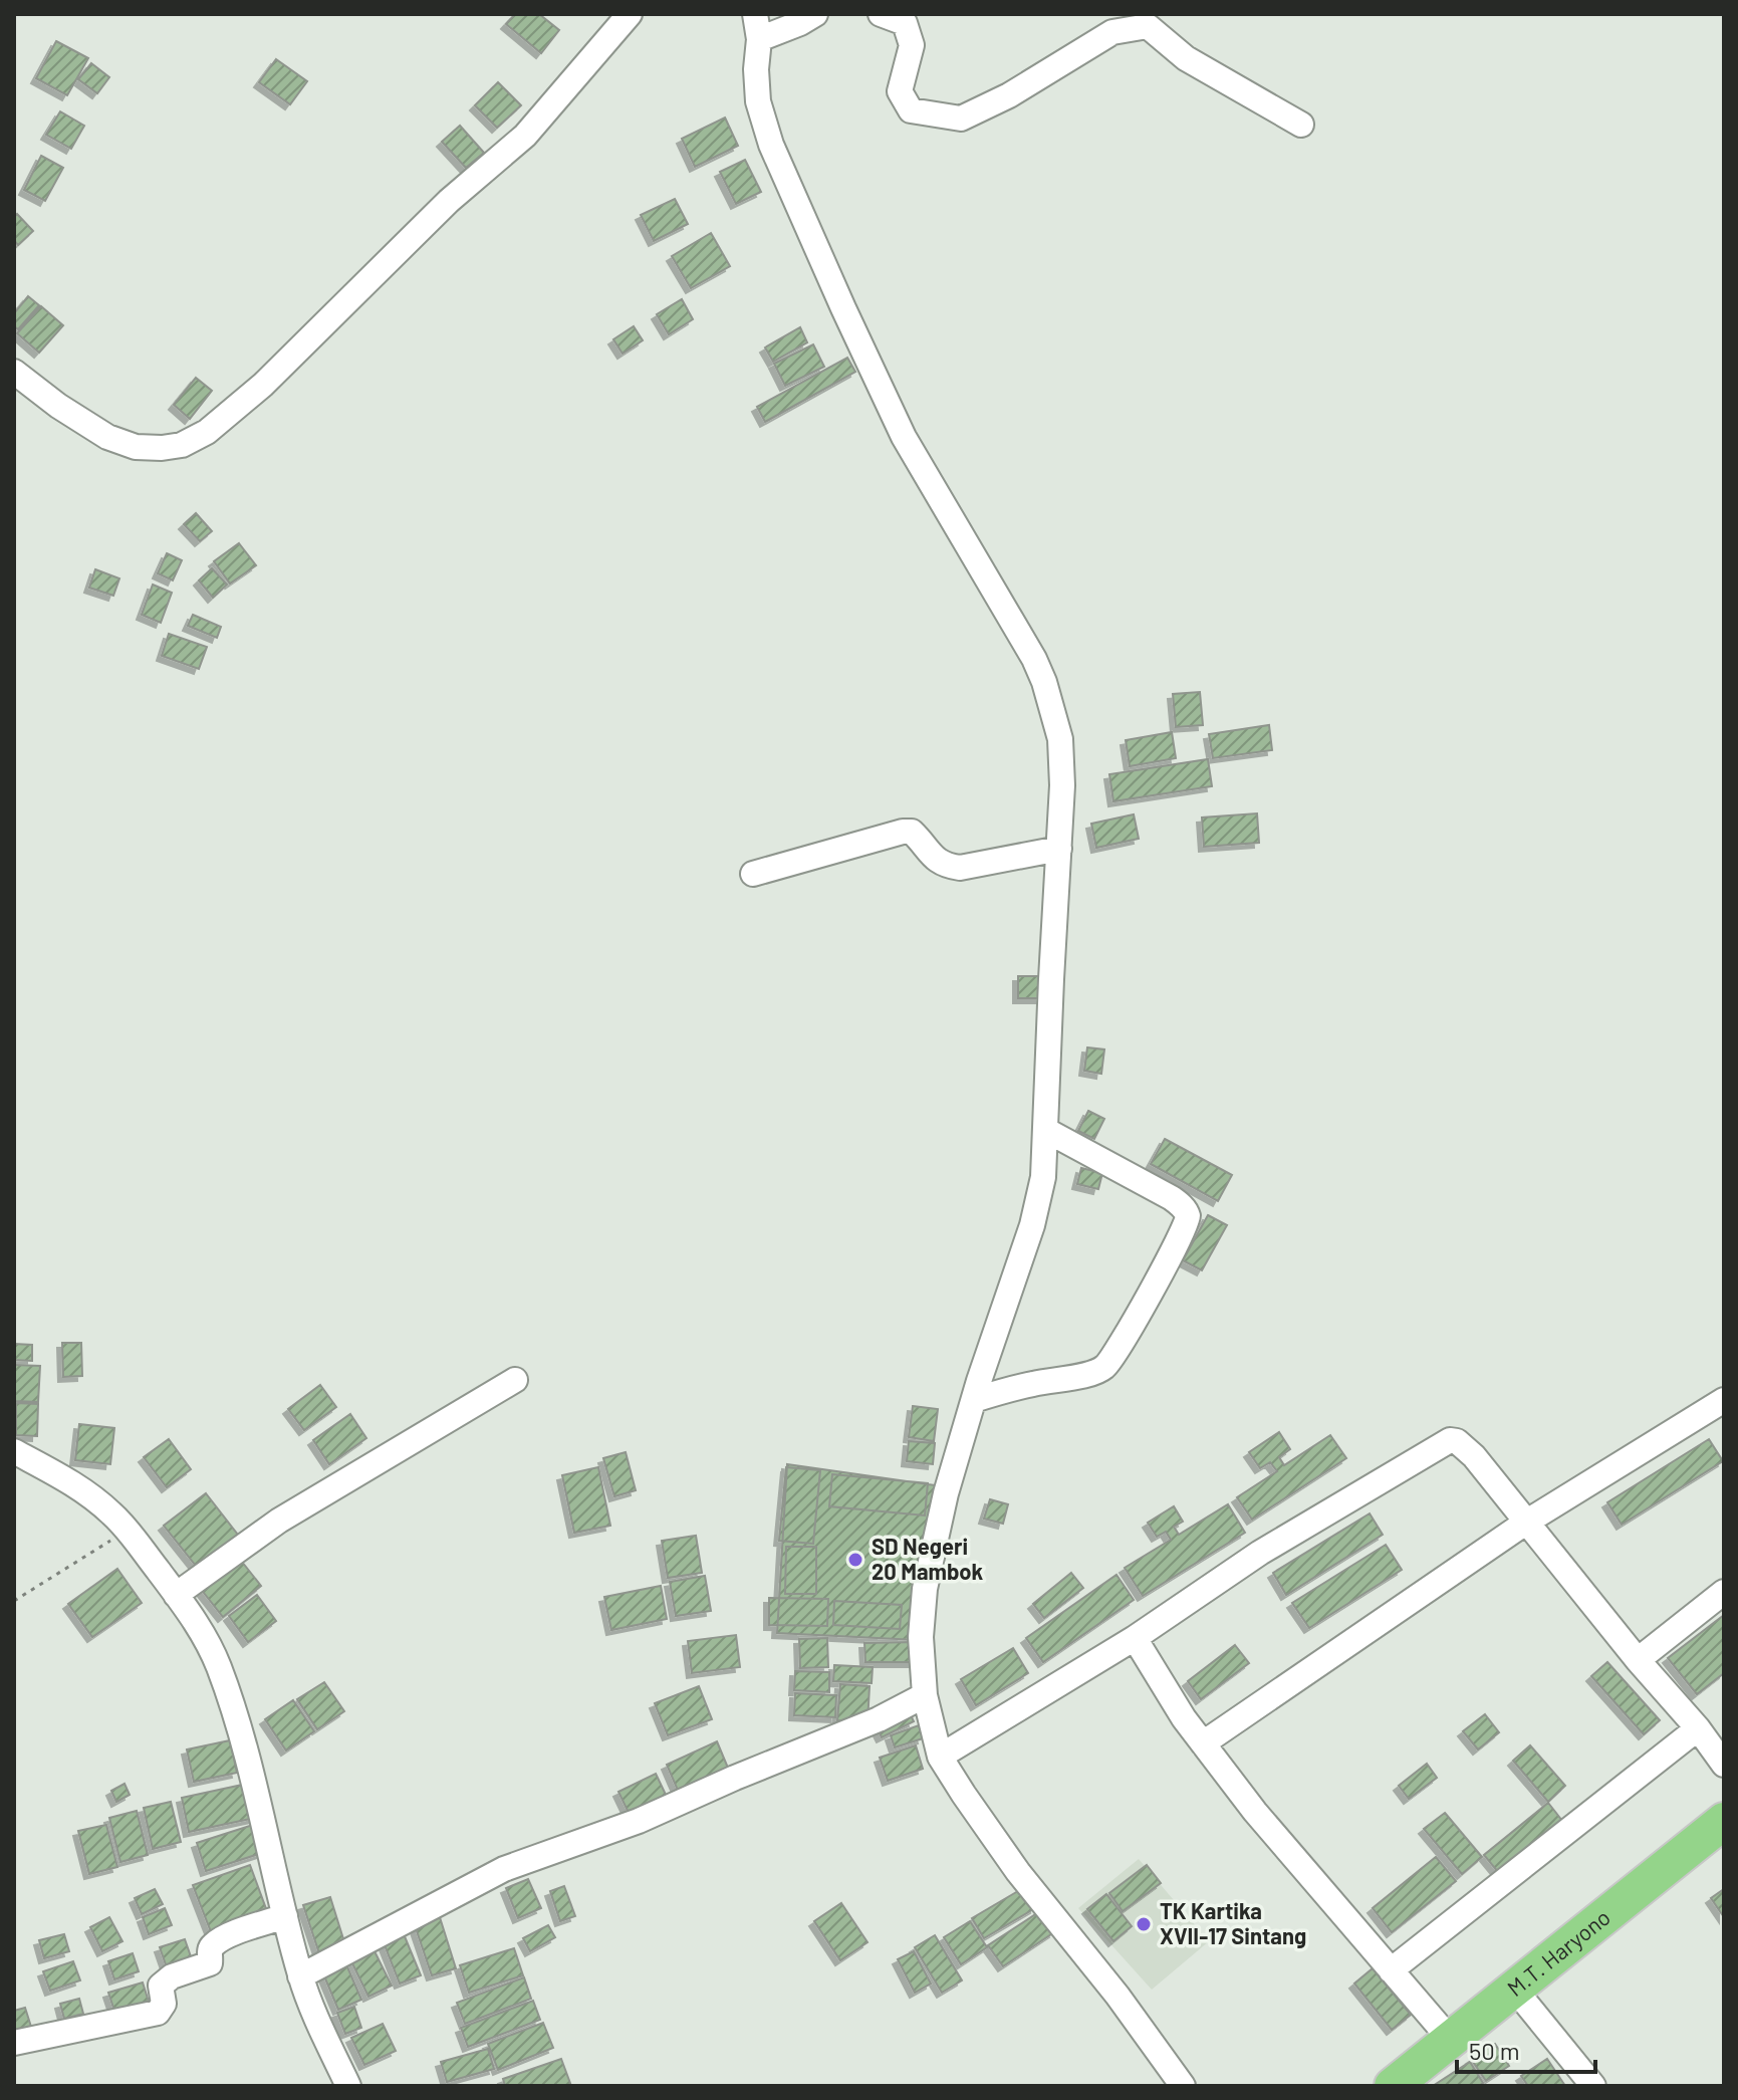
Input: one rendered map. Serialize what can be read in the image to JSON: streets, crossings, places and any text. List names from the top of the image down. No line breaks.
{"streets":{"highway":["M.T. Haryono"]},"places":["SD Negeri 20 Mambok","TK Kartika XVII-17 Sintang"],"scale_bar":"50 m"}
